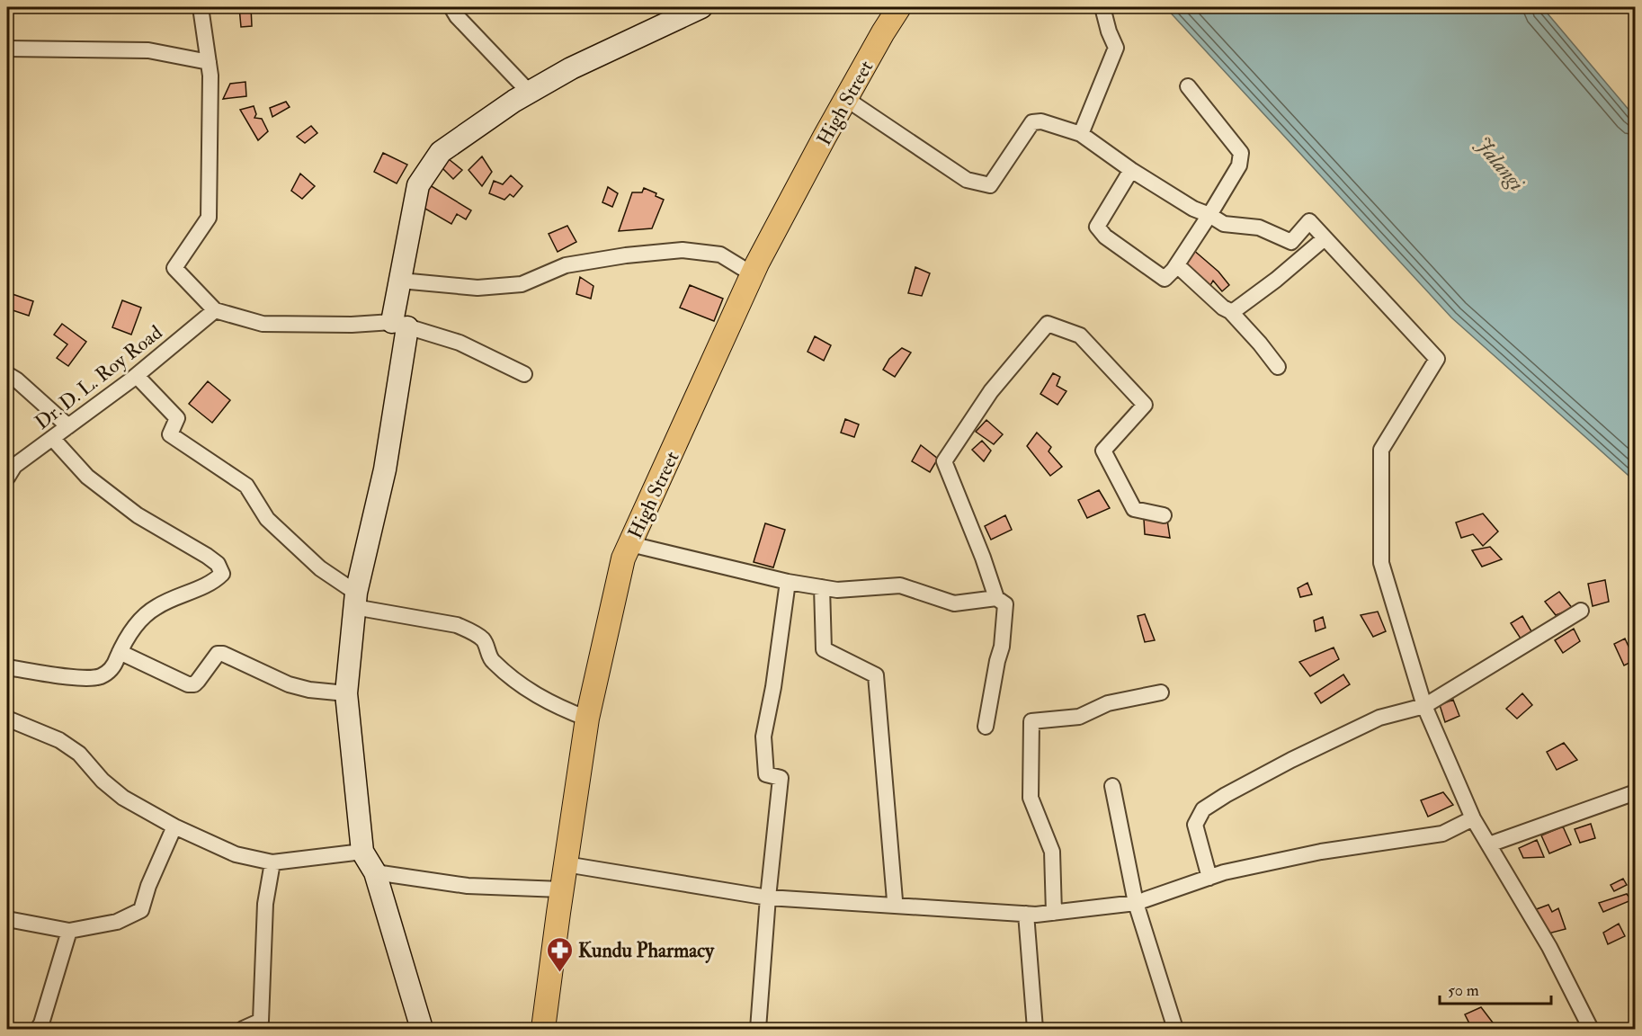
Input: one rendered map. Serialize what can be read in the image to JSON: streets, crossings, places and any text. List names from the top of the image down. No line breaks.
{"streets":{"main road":["High Street"],"street":["Dr. D. L. Roy Road"]},"water":["Jalangi"],"places":{"pharmacy":["Kundu Pharmacy"]},"scale_bar":"50 m"}
